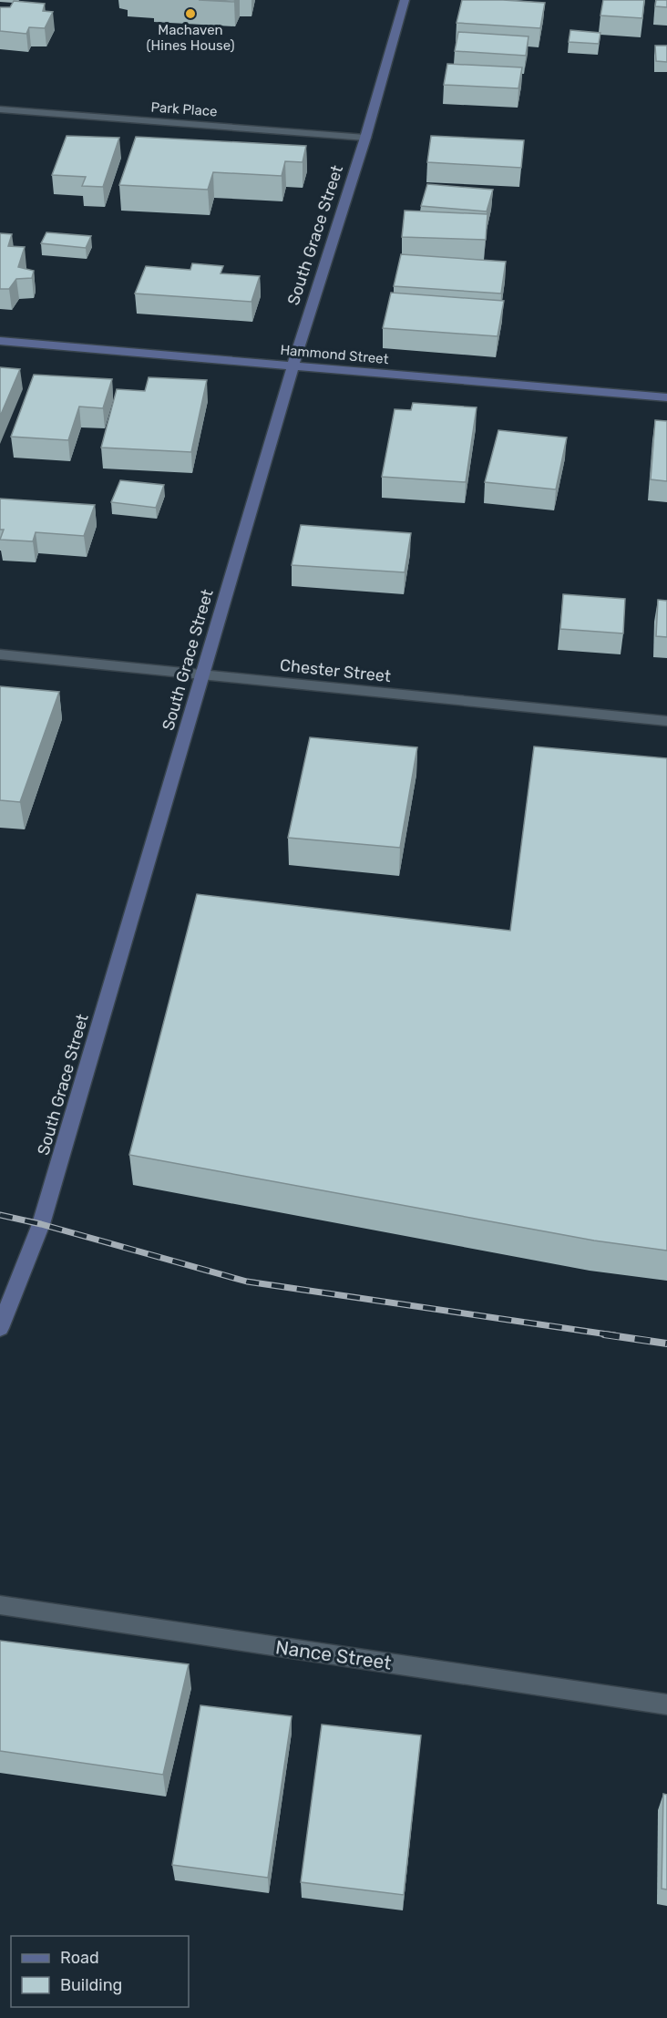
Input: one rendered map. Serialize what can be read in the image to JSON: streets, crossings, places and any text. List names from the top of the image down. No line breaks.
{"streets":{"street":["Park Place","South Grace Street","Hammond Street","Chester Street","Nance Street"]},"crossings":[["Park Place","South Grace Street"],["South Grace Street","Hammond Street"],["South Grace Street","Chester Street"]],"places":["Machaven (Hines House)"],"legend":["Road","Building"]}
